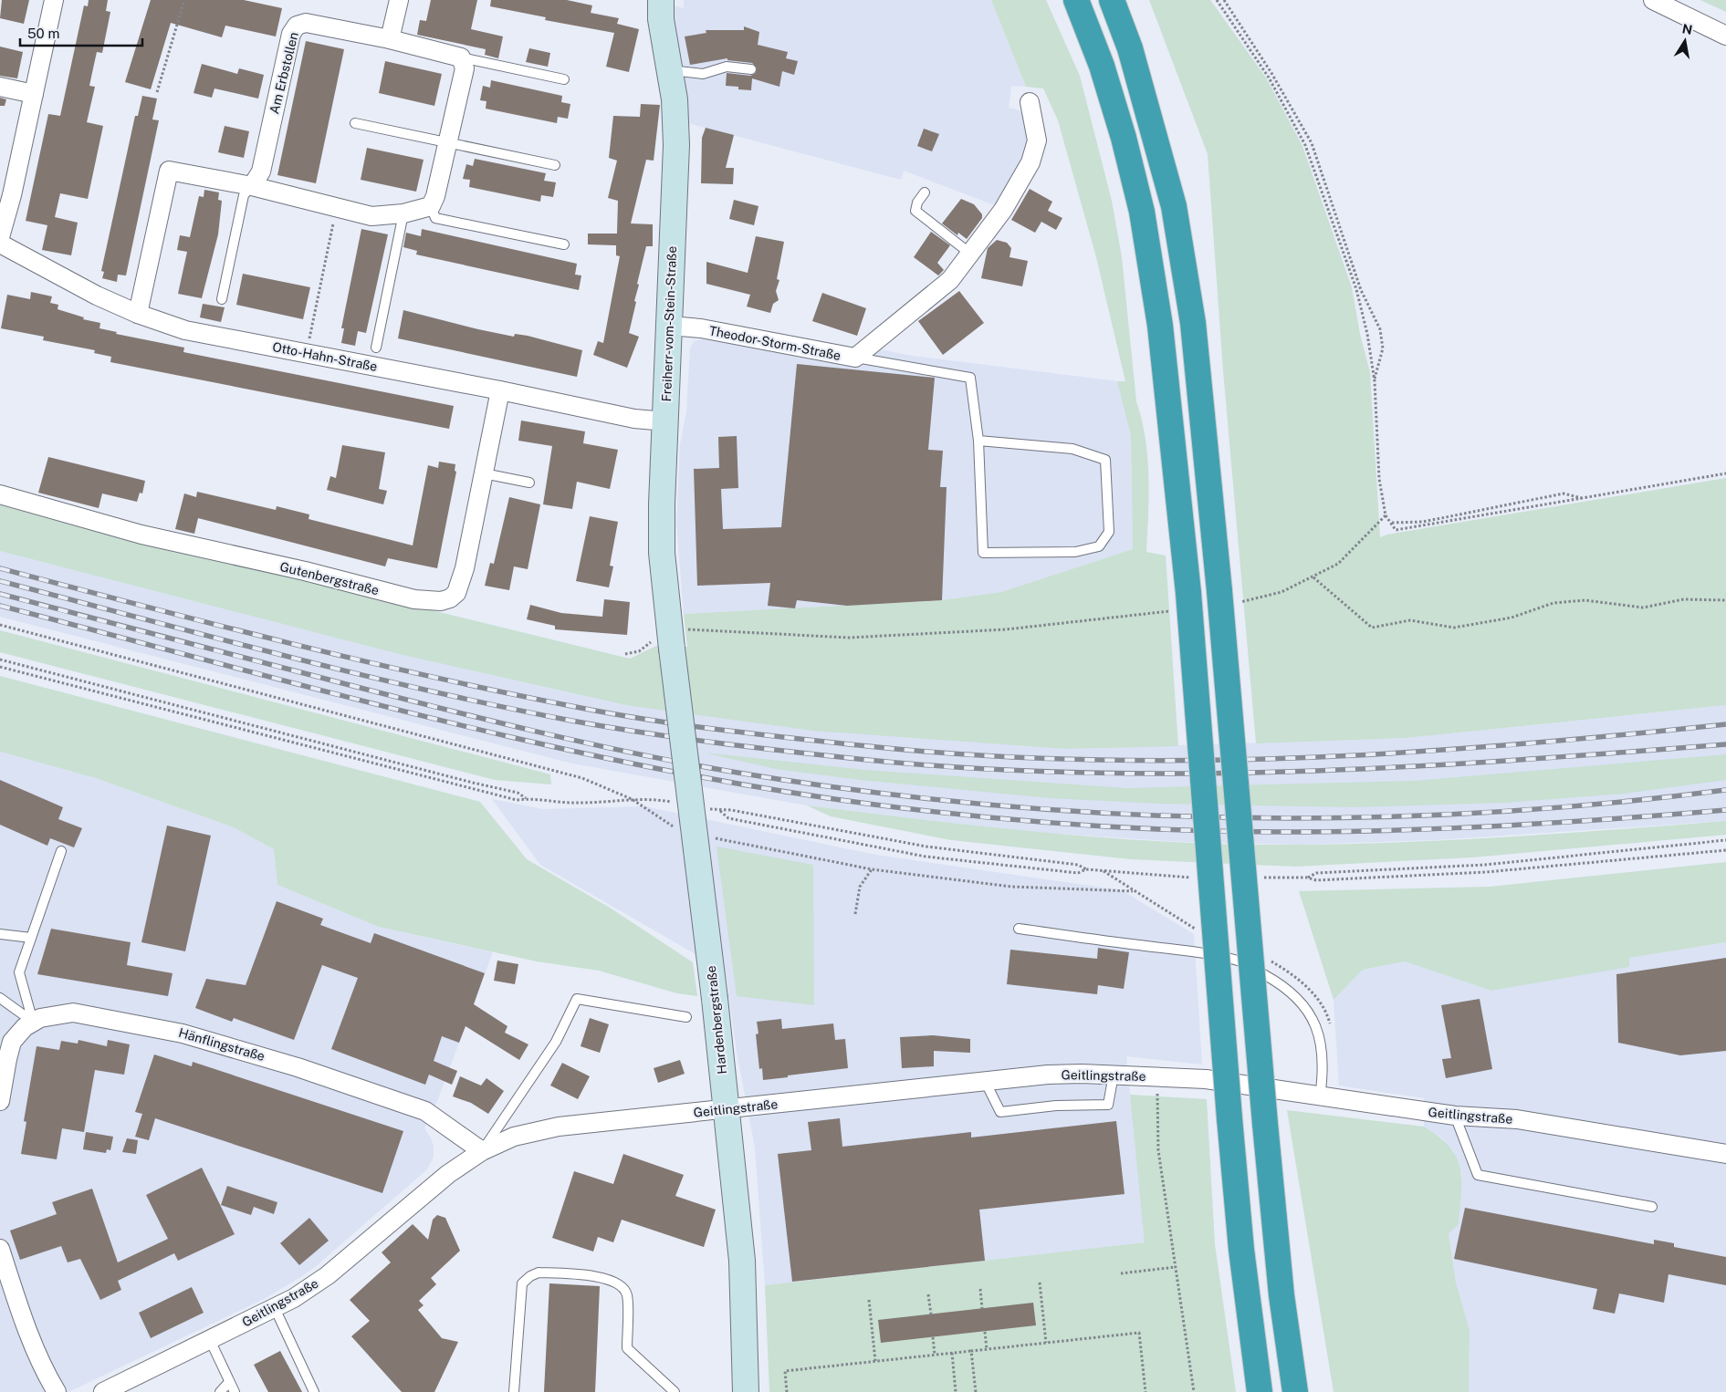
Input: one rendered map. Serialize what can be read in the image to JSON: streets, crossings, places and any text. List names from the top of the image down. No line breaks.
{"streets":{"street":["Am Erbstollen","Freiherr-vom-Stein-Straße","Theodor-Storm-Straße","Otto-Hahn-Straße","Gutenbergstraße","Hardenbergstraße","Hänflingstraße","Geitlingstraße"]},"crossings":[["Freiherr-vom-Stein-Straße","Theodor-Storm-Straße"],["Freiherr-vom-Stein-Straße","Otto-Hahn-Straße"],["Freiherr-vom-Stein-Straße","Hardenbergstraße"],["Otto-Hahn-Straße","Gutenbergstraße"],["Hardenbergstraße","Geitlingstraße"],["Hänflingstraße","Geitlingstraße"]],"scale_bar":"50 m","north":"top"}
